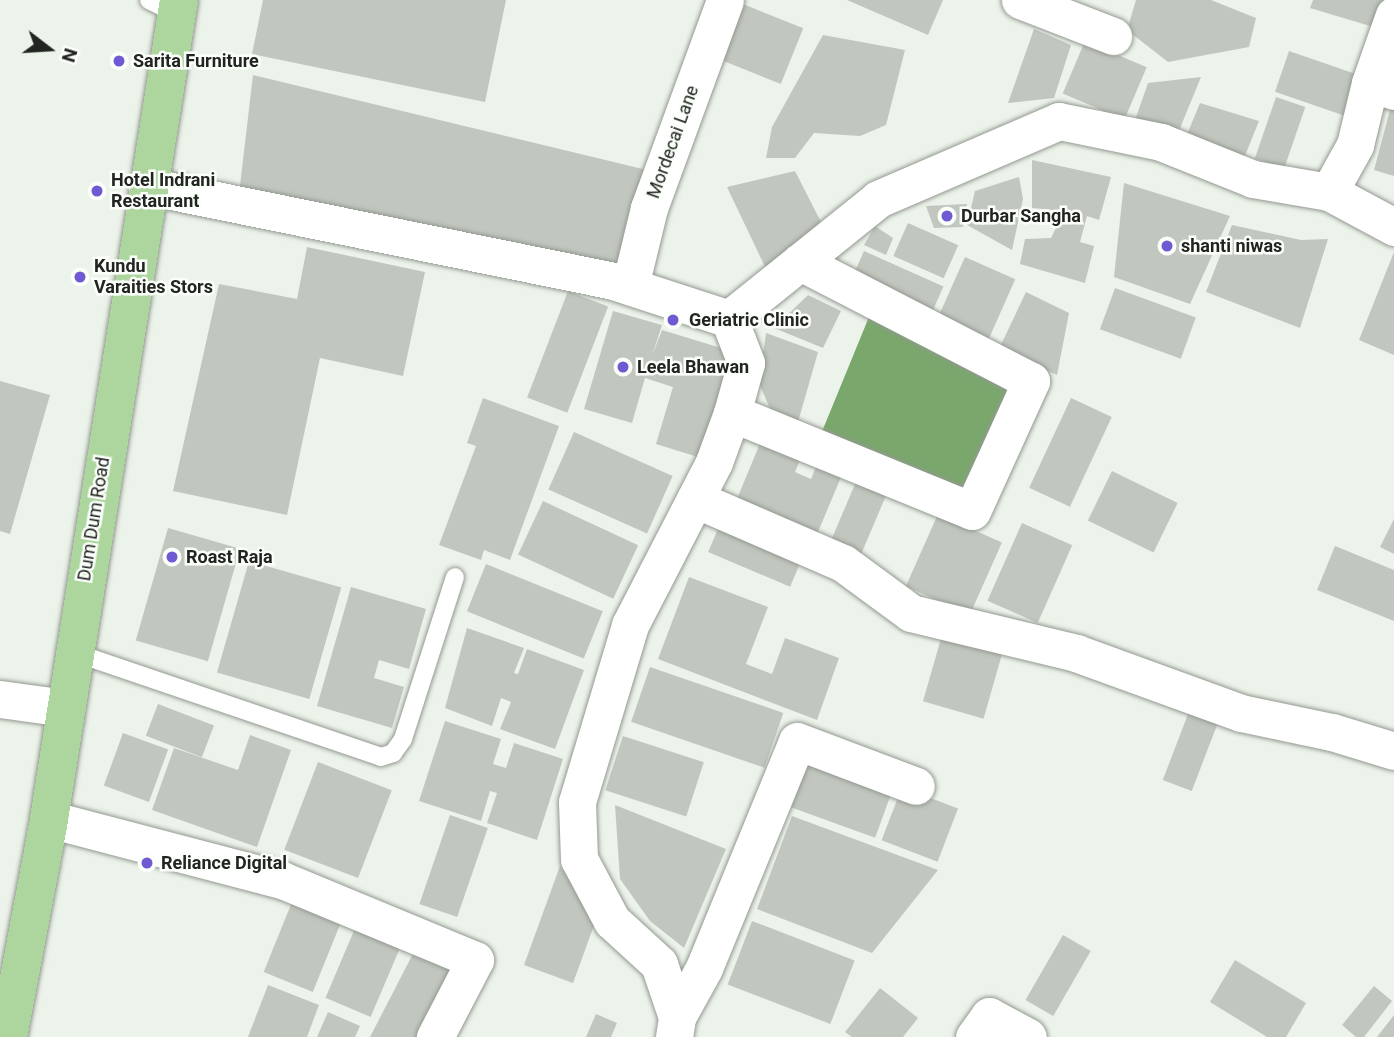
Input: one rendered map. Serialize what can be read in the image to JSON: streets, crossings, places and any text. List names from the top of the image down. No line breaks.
{"streets":{"main road":["Dum Dum Road"],"street":["Mordecai Lane"]},"places":["Sarita Furniture","Hotel Indrani Restaurant","Durbar Sangha","shanti niwas","Kundu Varaities Stors","Geriatric Clinic","Leela Bhawan","Roast Raja","Reliance Digital"],"north":"right"}
